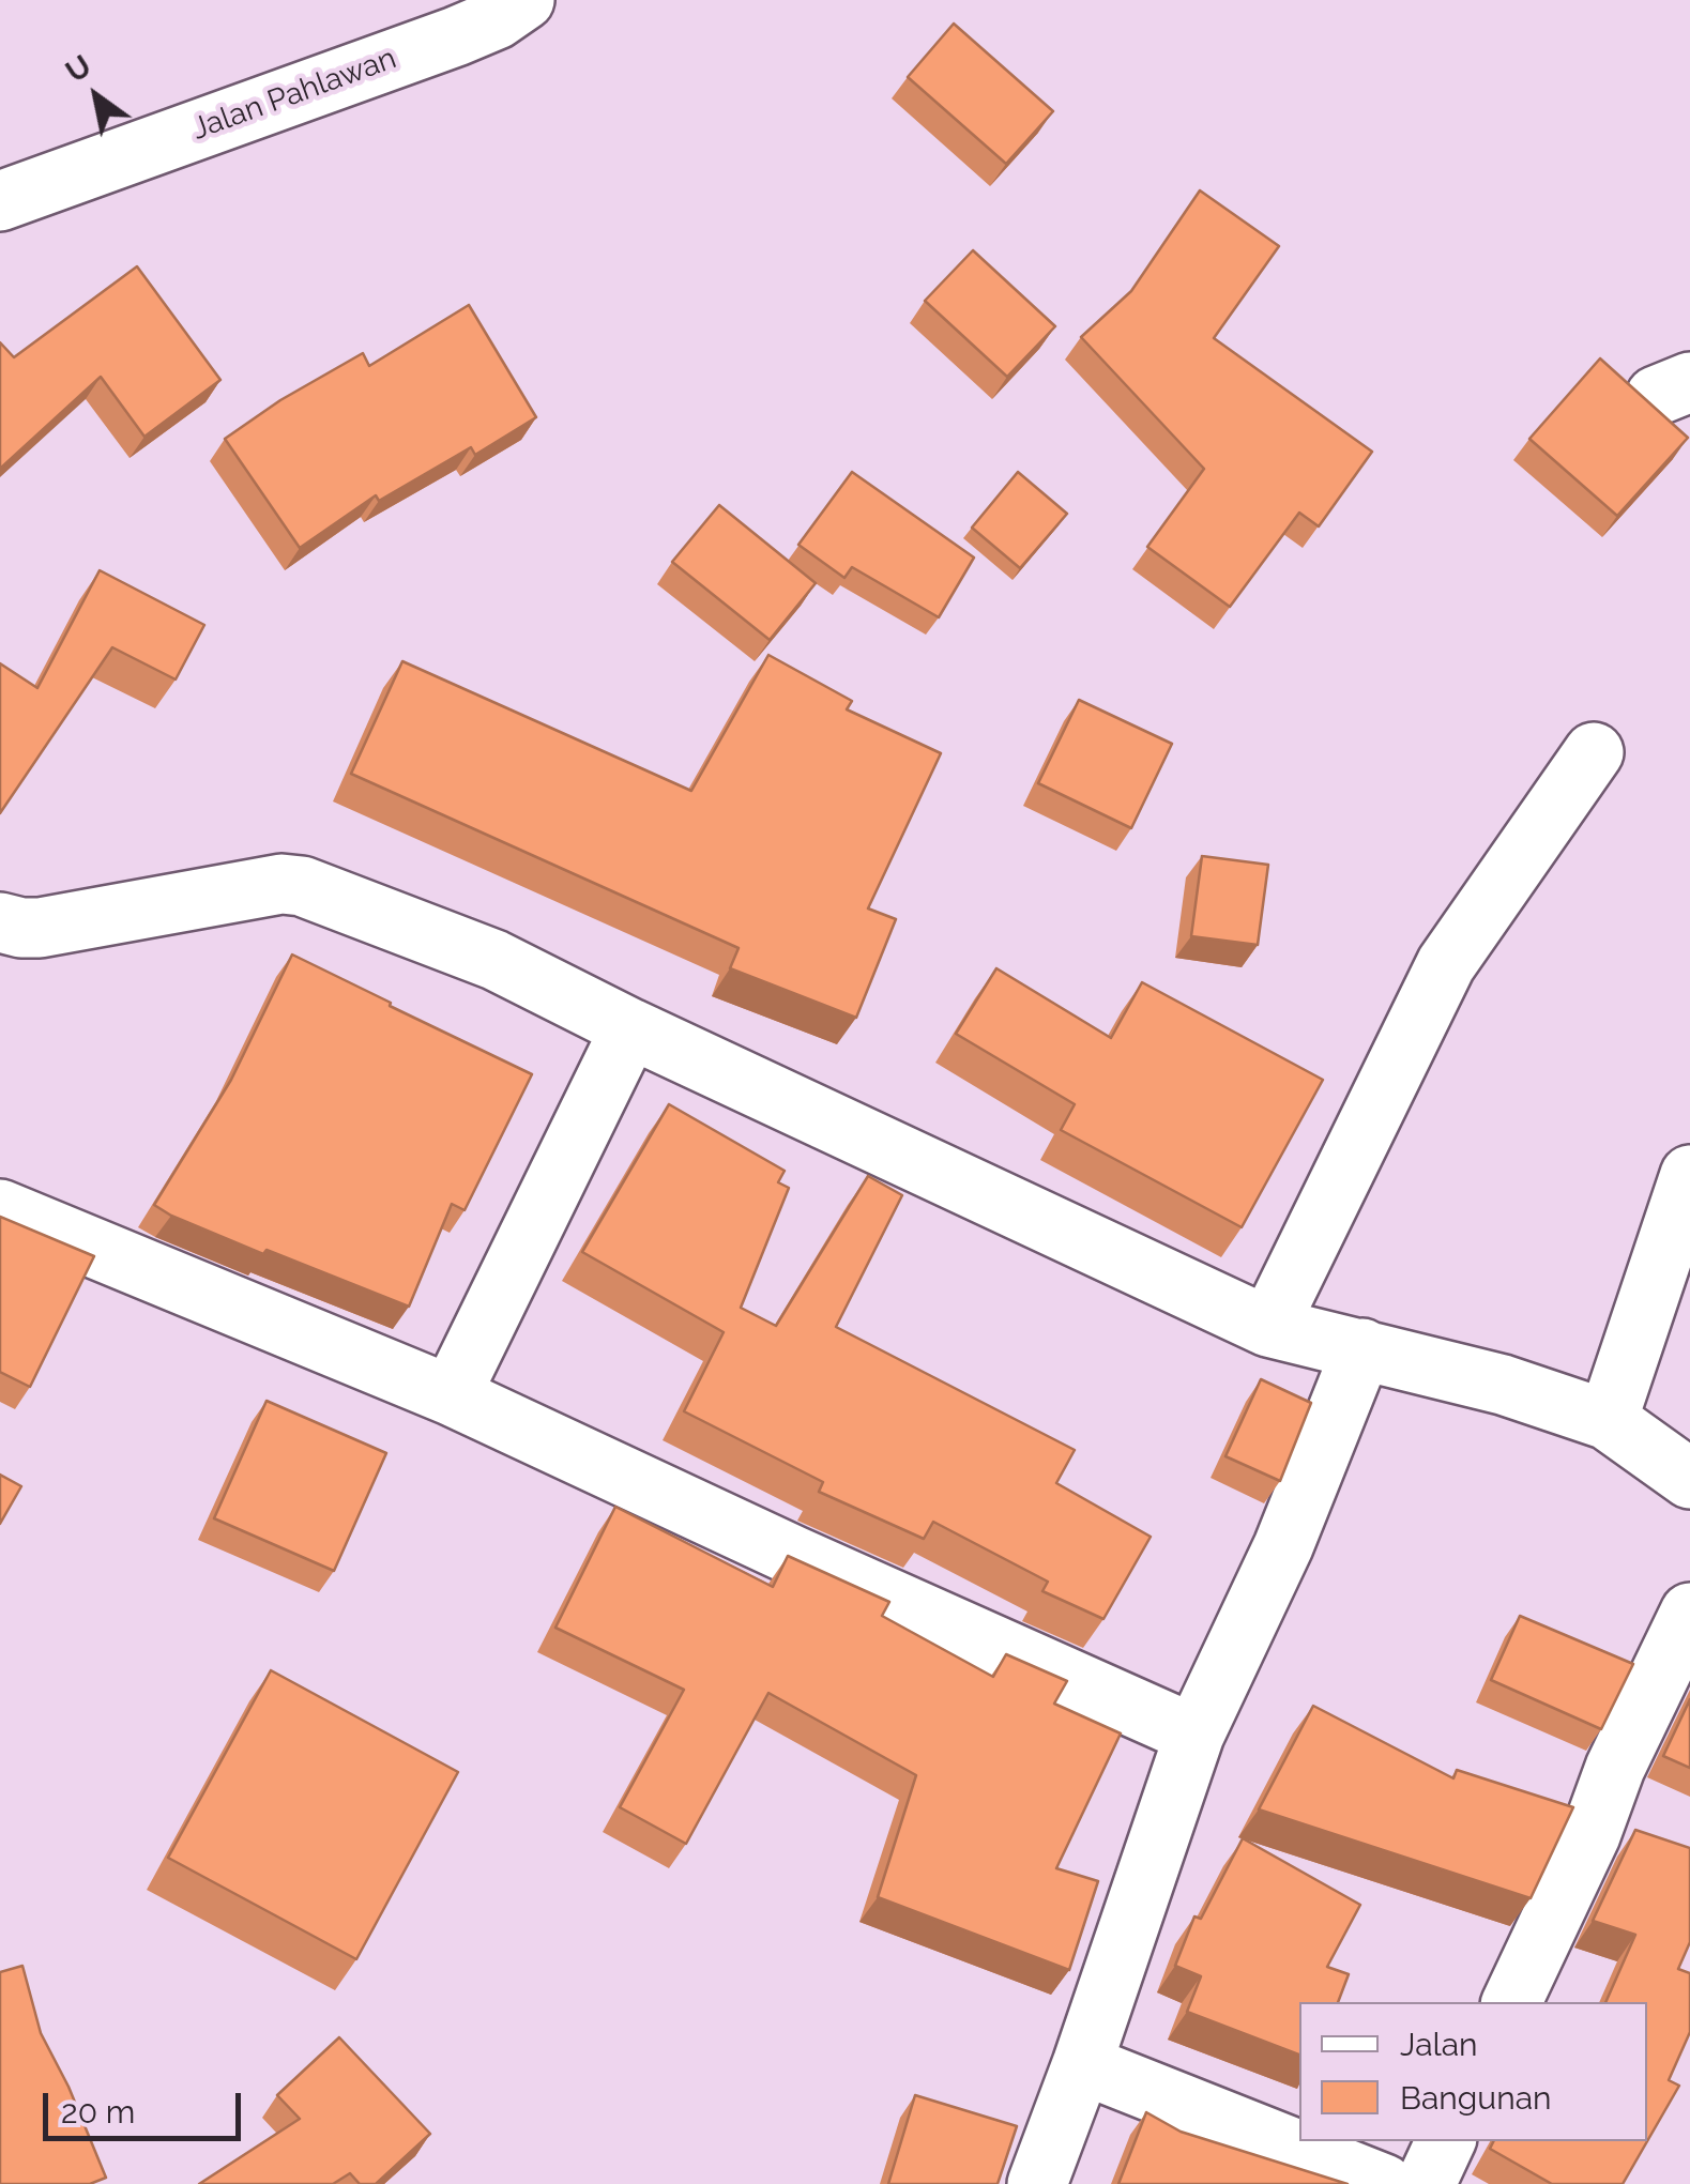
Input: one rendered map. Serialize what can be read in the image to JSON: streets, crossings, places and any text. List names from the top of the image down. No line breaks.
{"streets":{"main road":["Jalan Pahlawan"]},"legend":["Jalan","Bangunan"],"scale_bar":"20 m","north":"top left"}
